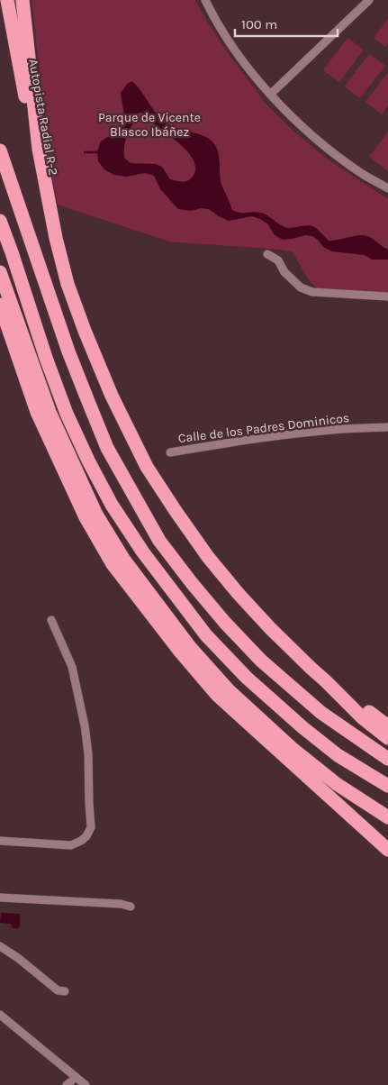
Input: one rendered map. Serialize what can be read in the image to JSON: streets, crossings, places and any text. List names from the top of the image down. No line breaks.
{"streets":{"highway":["Autopista Radial R-2"],"street":["Calle de los Padres Dominicos"]},"parks":["Parque de Vicente Blasco Ibáñez"],"scale_bar":"100 m"}
